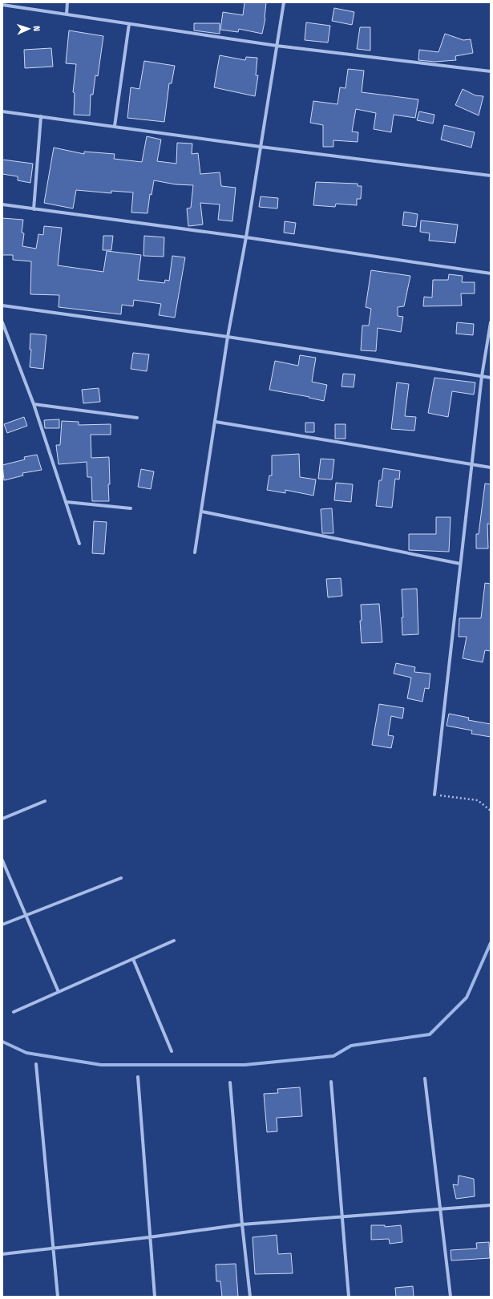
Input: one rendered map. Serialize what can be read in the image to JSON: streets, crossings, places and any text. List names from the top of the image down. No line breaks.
{"north":"right"}
